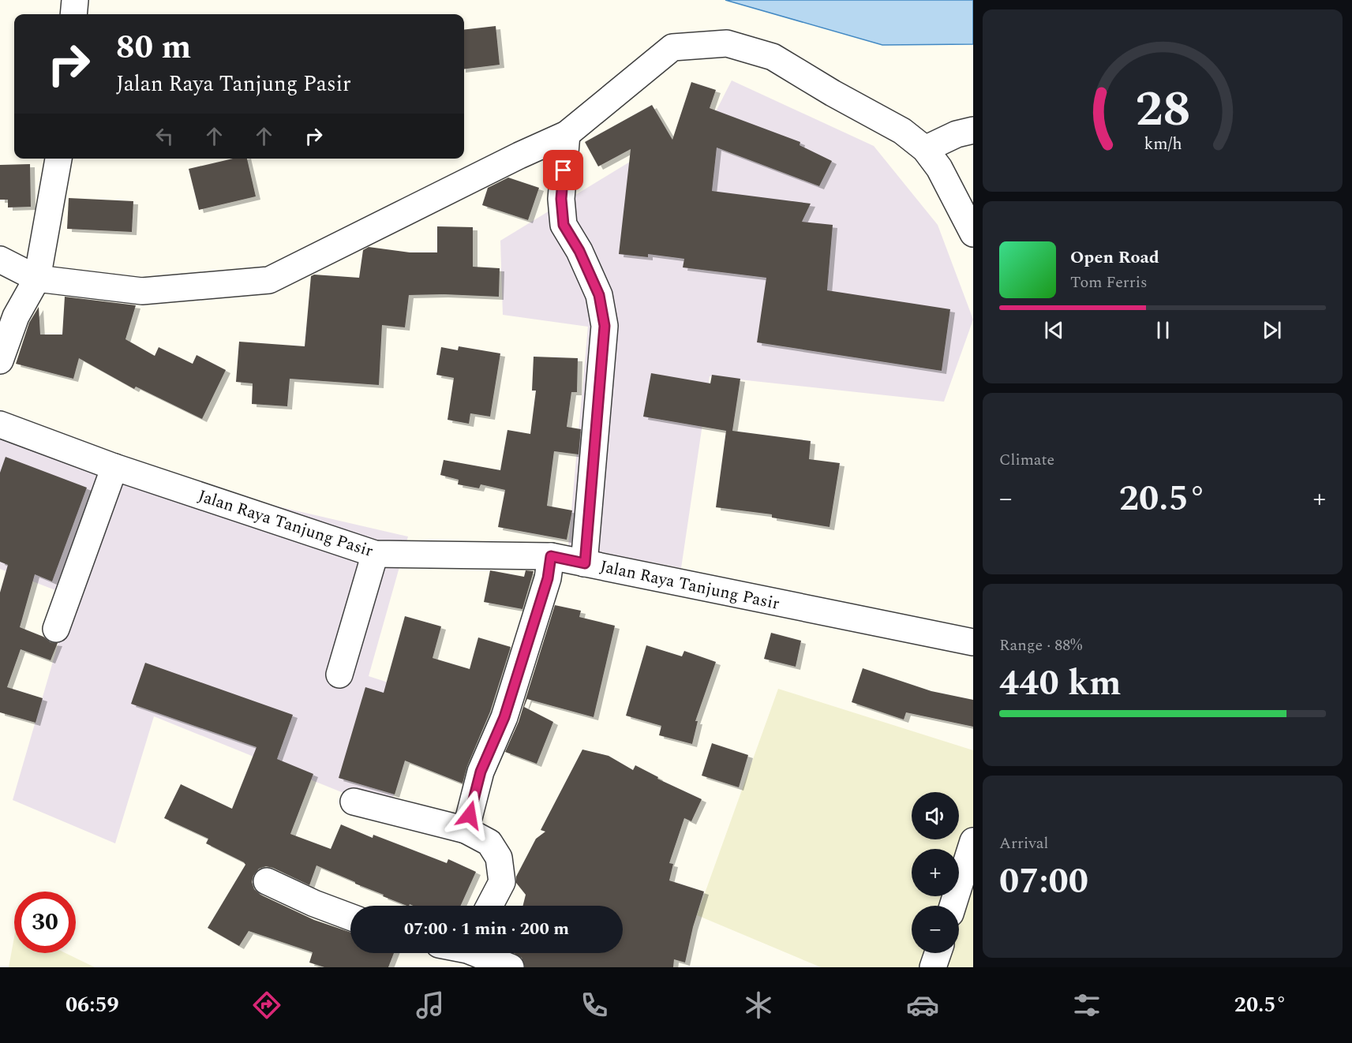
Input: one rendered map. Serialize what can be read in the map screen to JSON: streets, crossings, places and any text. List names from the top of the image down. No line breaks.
{"streets":{"street":["Jalan Raya Tanjung Pasir"]},"page":{"turn":["80 m","Jalan Raya Tanjung Pasir"],"song":["Open Road","Tom Ferris"],"tile":["Climate",["Range · 88%","440 km"],["Arrival","07:00"]],"heat":["−","20.5°","+"],"map_buttons":["+","−"],"limit":"30","trip":"07:00 · 1 min · 200 m","tabs":["06:59","20.5°"],"gauge":["28","km/h"]}}
